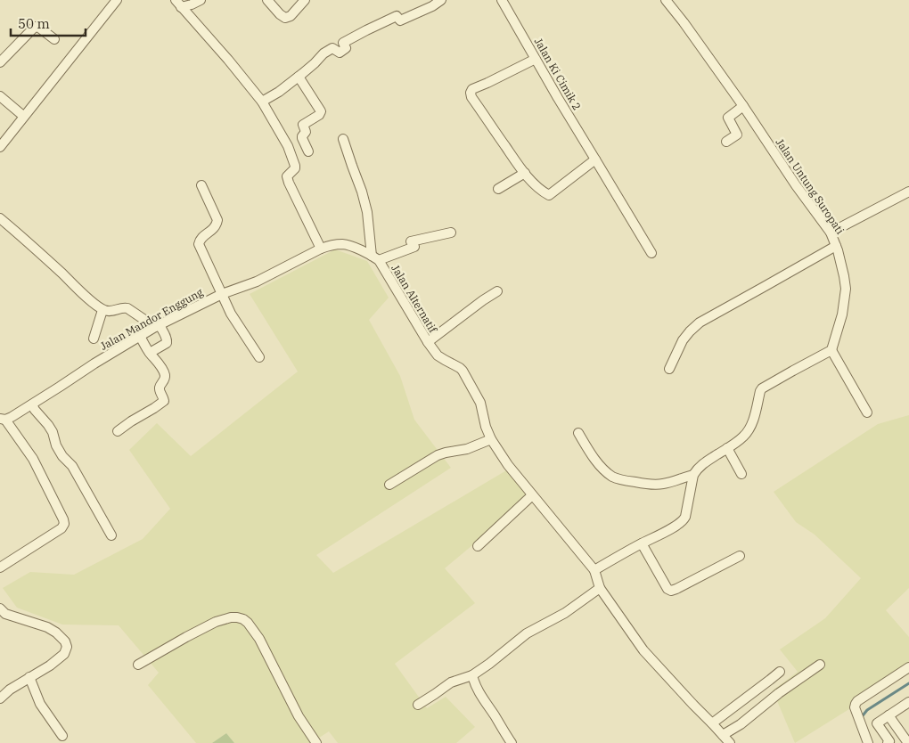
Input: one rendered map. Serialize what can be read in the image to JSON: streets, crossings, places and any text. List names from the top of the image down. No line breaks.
{"streets":{"street":["Jalan Ki Cimik 2","Jalan Untung Suropati","Jalan Alternatif","Jalan Mandor Enggung"]},"scale_bar":"50 m"}
